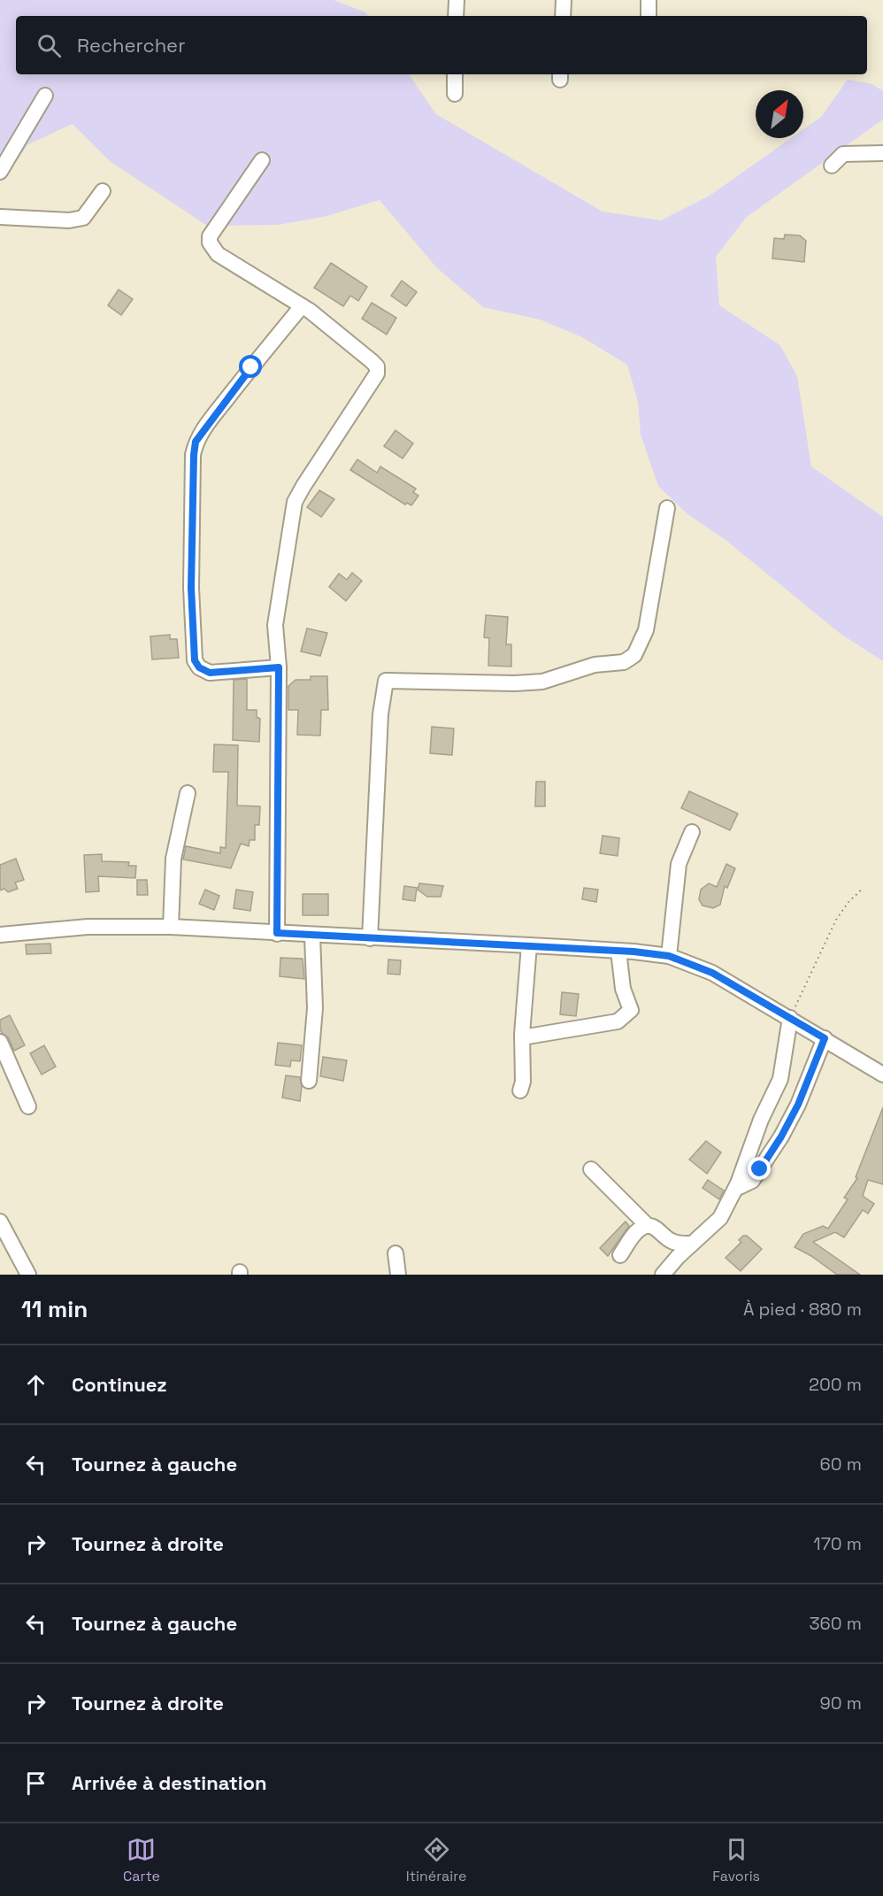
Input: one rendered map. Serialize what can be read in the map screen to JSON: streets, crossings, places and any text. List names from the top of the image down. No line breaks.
{"north":"top right","page":{"search":"Rechercher","heading":["11 min","À pied · 880 m"],"list":[["Continuez","200 m"],["Tournez à gauche","60 m"],["Tournez à droite","170 m"],["Tournez à gauche","360 m"],["Tournez à droite","90 m"],"Arrivée à destination"],"nav":["Carte","Itinéraire","Favoris"]}}
